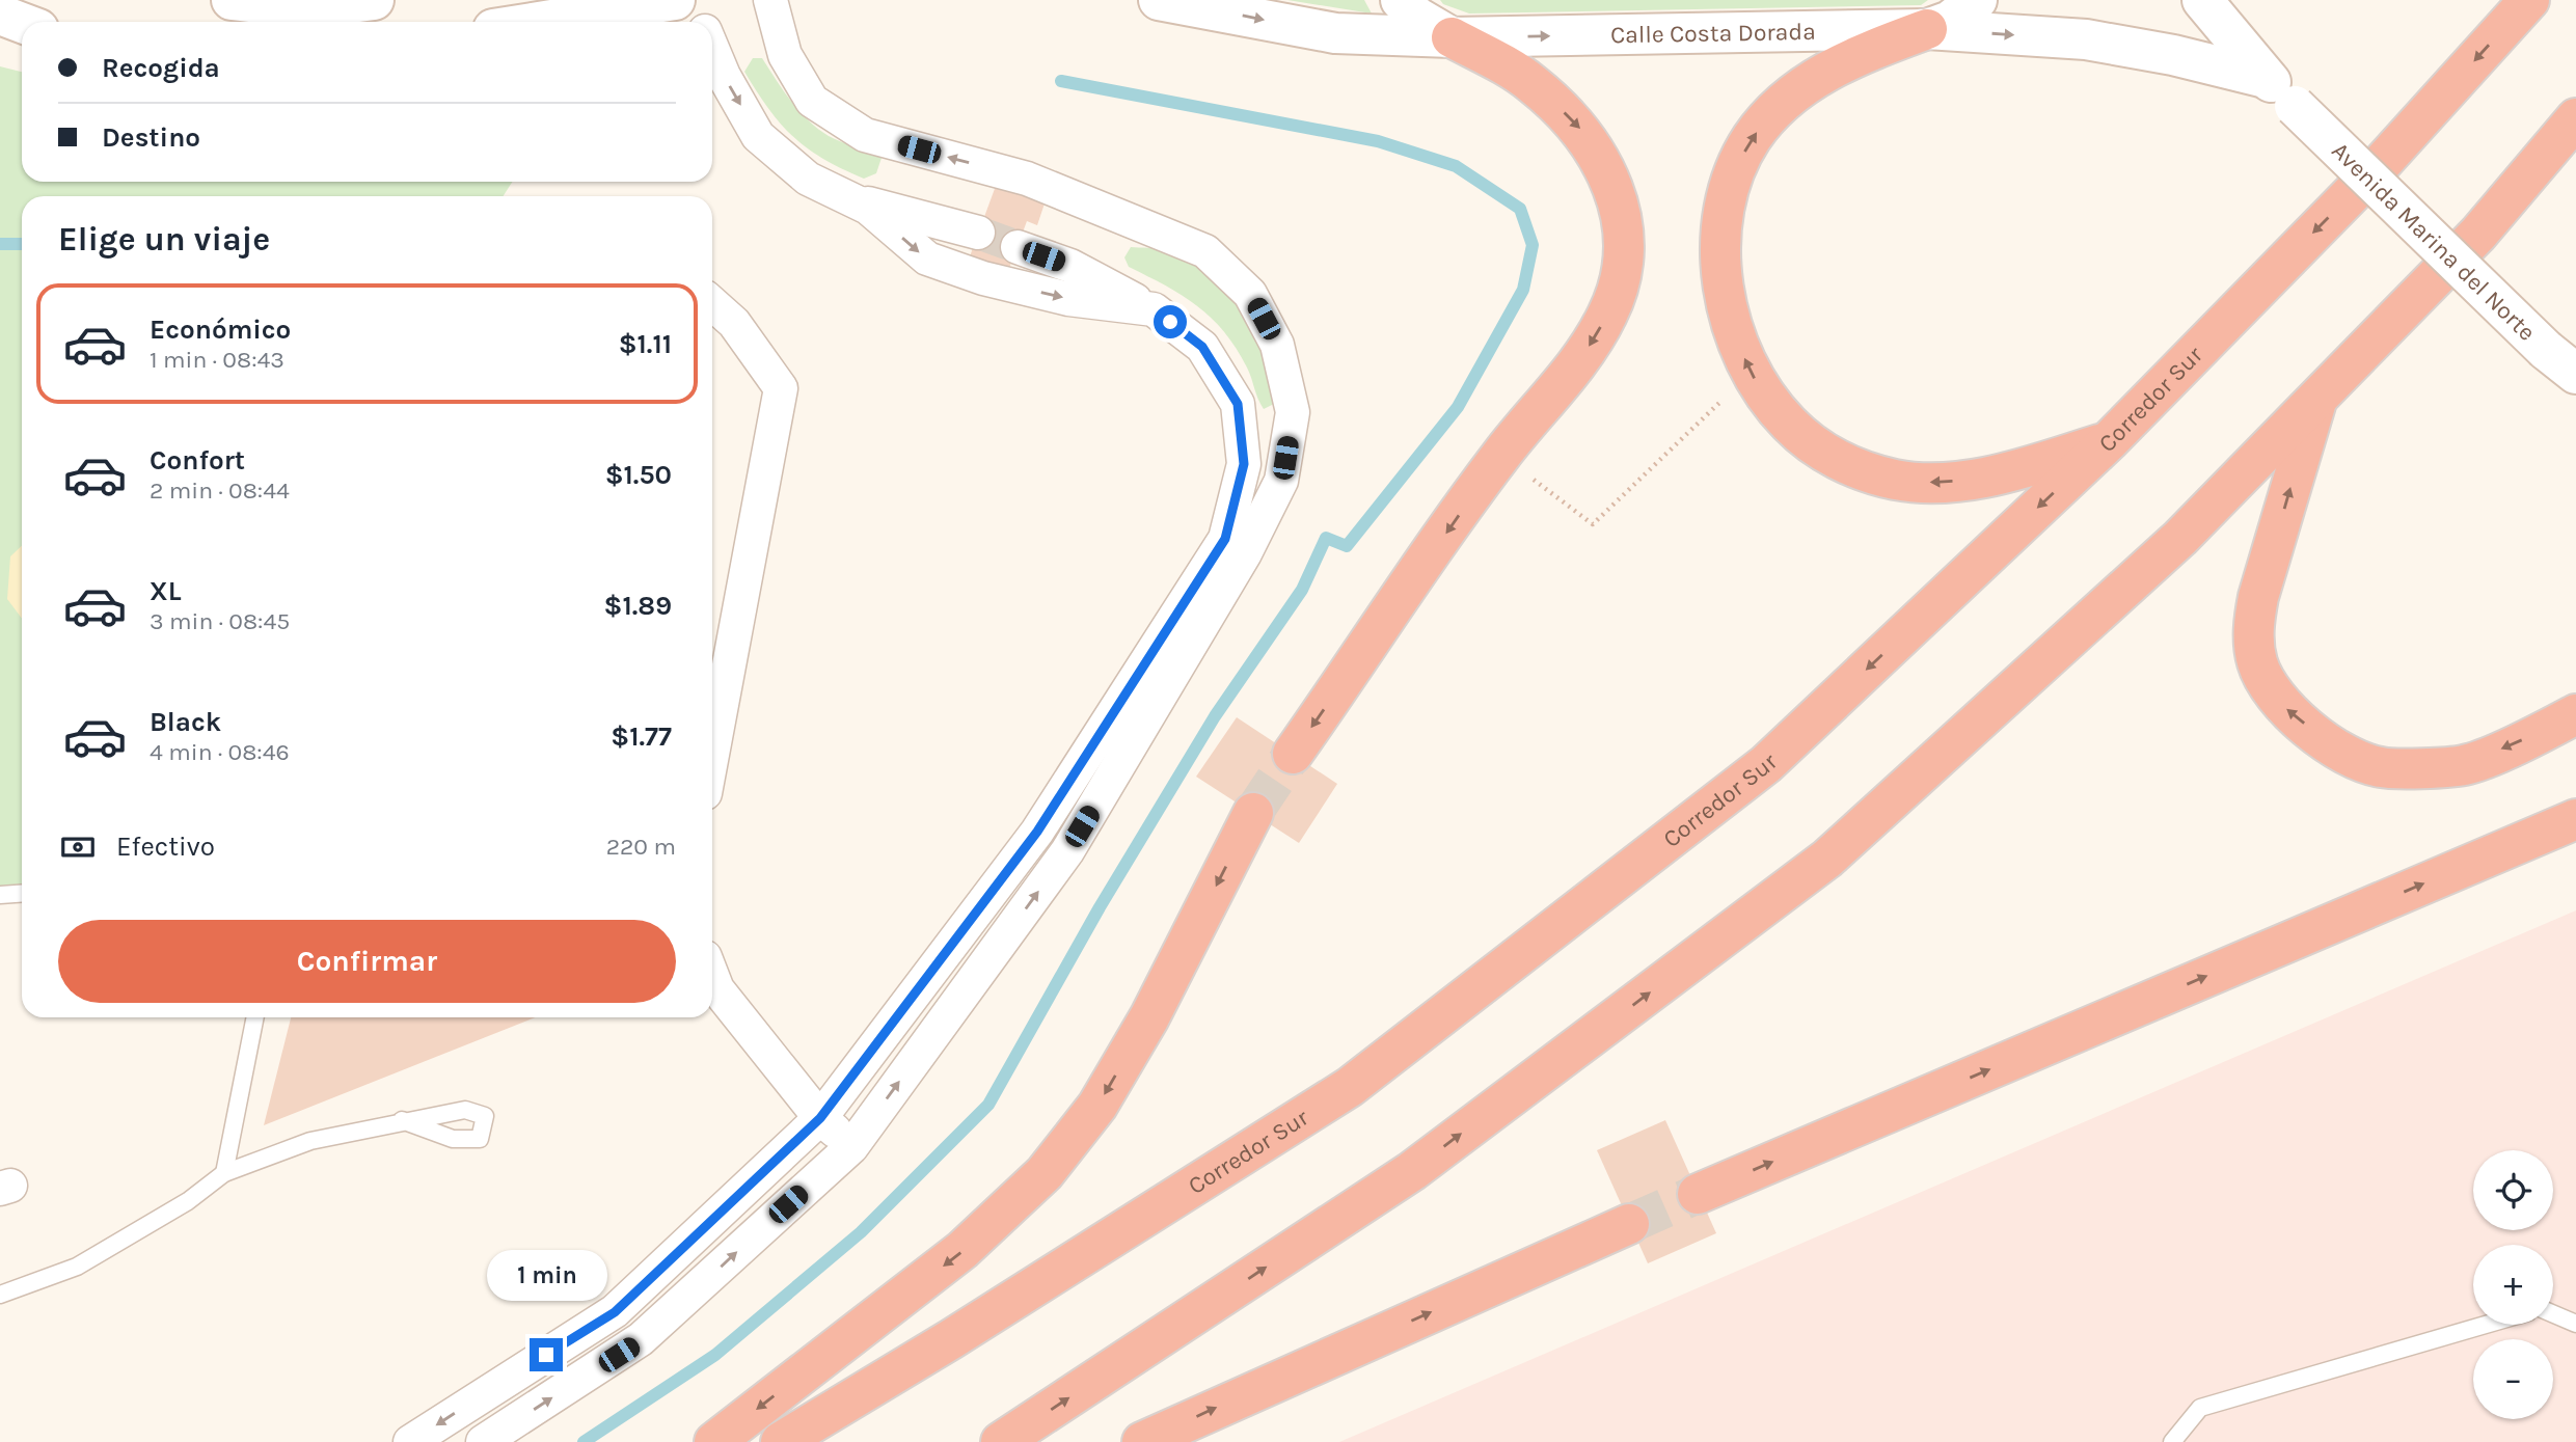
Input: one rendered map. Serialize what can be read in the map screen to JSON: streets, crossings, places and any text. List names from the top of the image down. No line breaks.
{"streets":{"highway":["Corredor Sur"],"main road":["Calle Costa Dorada","Avenida Marina del Norte"]},"crossings":[["Calle Costa Dorada","Avenida Marina del Norte"]],"one_way":["Calle Costa Dorada"],"page":{"banner":["Recogida","Destino"],"heading":"Elige un viaje","list":[{"name":"Económico","note":"1 min · 08:43","value":"$1.11"},{"name":"Confort","note":"2 min · 08:44","value":"$1.50"},{"name":"XL","note":"3 min · 08:45","value":"$1.89"},{"name":"Black","note":"4 min · 08:46","value":"$1.77"}],"pay":["Efectivo","220 m"],"buttons":"Confirmar","map_buttons":["+","−"],"bubble":"1 min"}}
